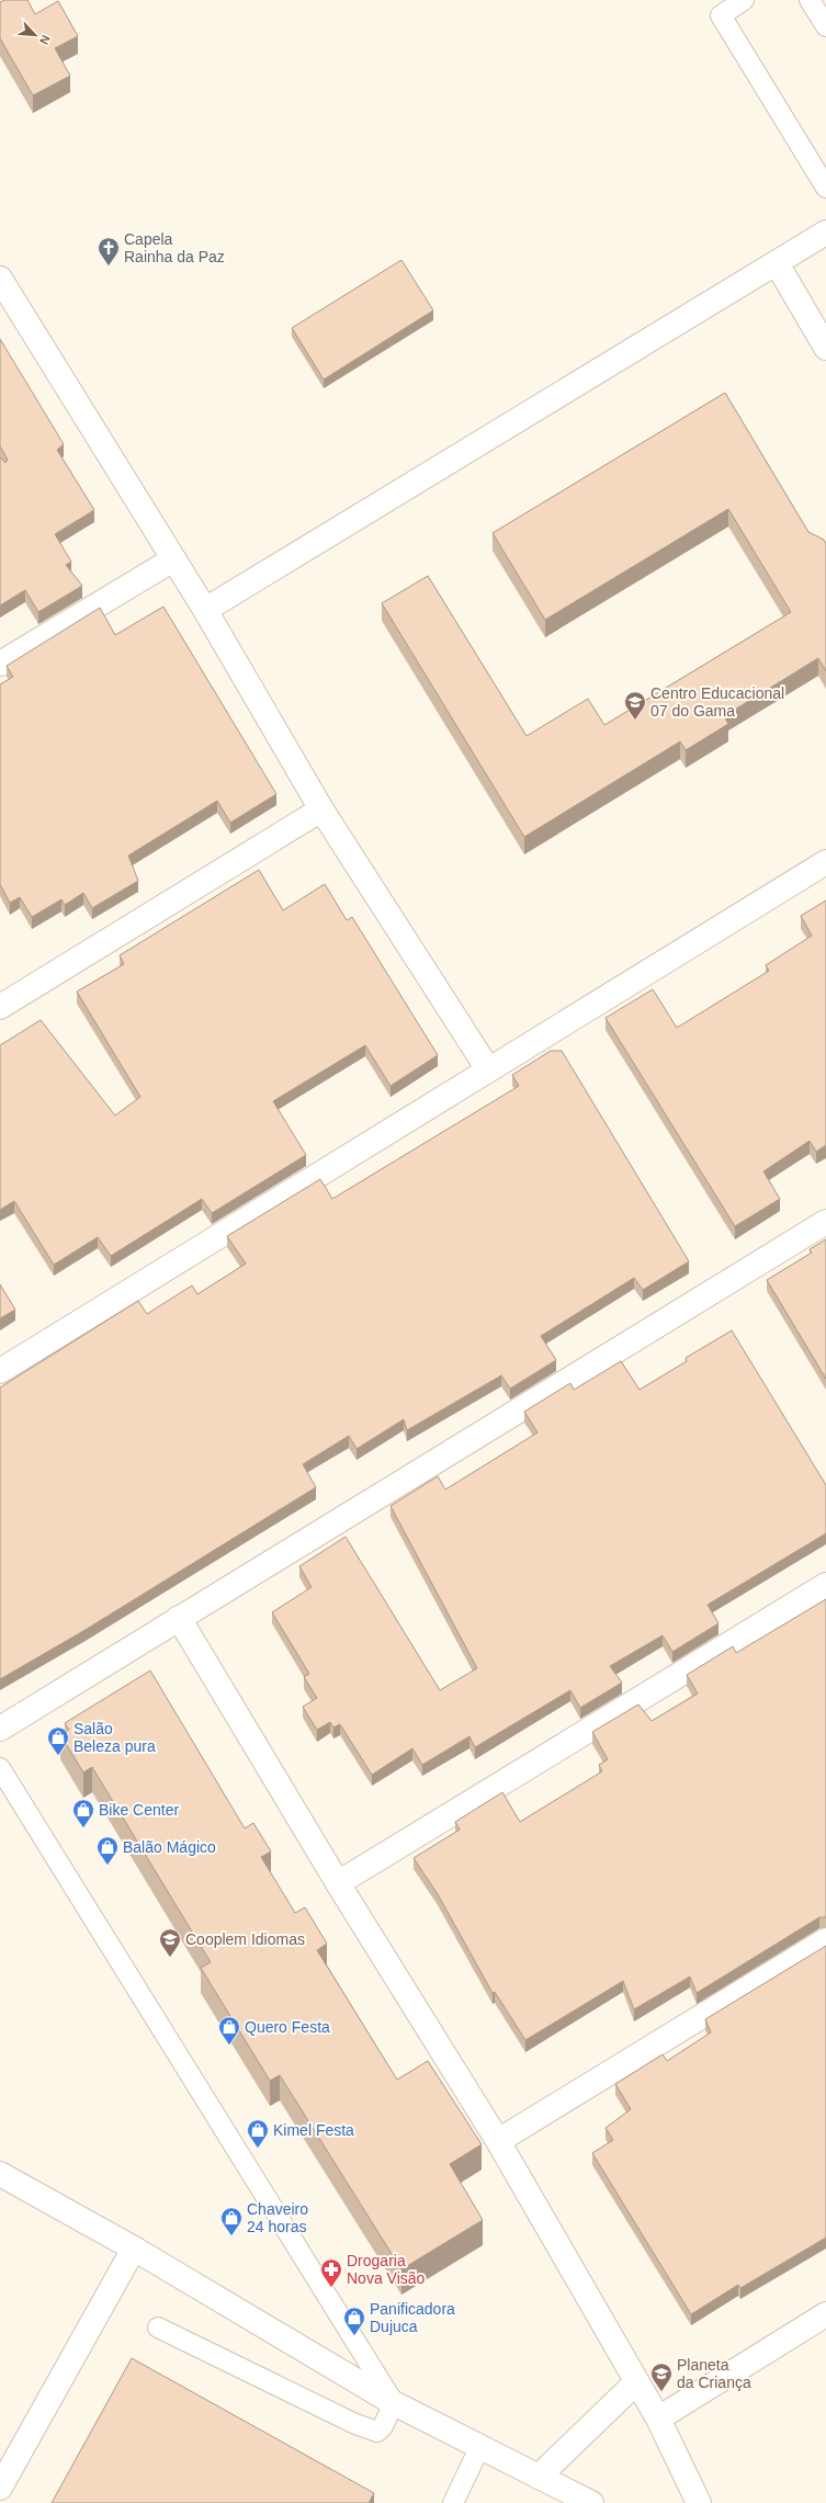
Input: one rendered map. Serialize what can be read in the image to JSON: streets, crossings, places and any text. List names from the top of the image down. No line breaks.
{"places":{"church":["Capela Rainha da Paz"],"school or university":["Centro Educacional 07 do Gama","Cooplem Idiomas","Planeta da Criança"],"shop":["Salão Beleza pura","Bike Center","Balão Mágico","Quero Festa","Kimel Festa","Chaveiro 24 horas","Panificadora Dujuca"],"pharmacy":["Drogaria Nova Visão"]},"north":"bottom right"}
